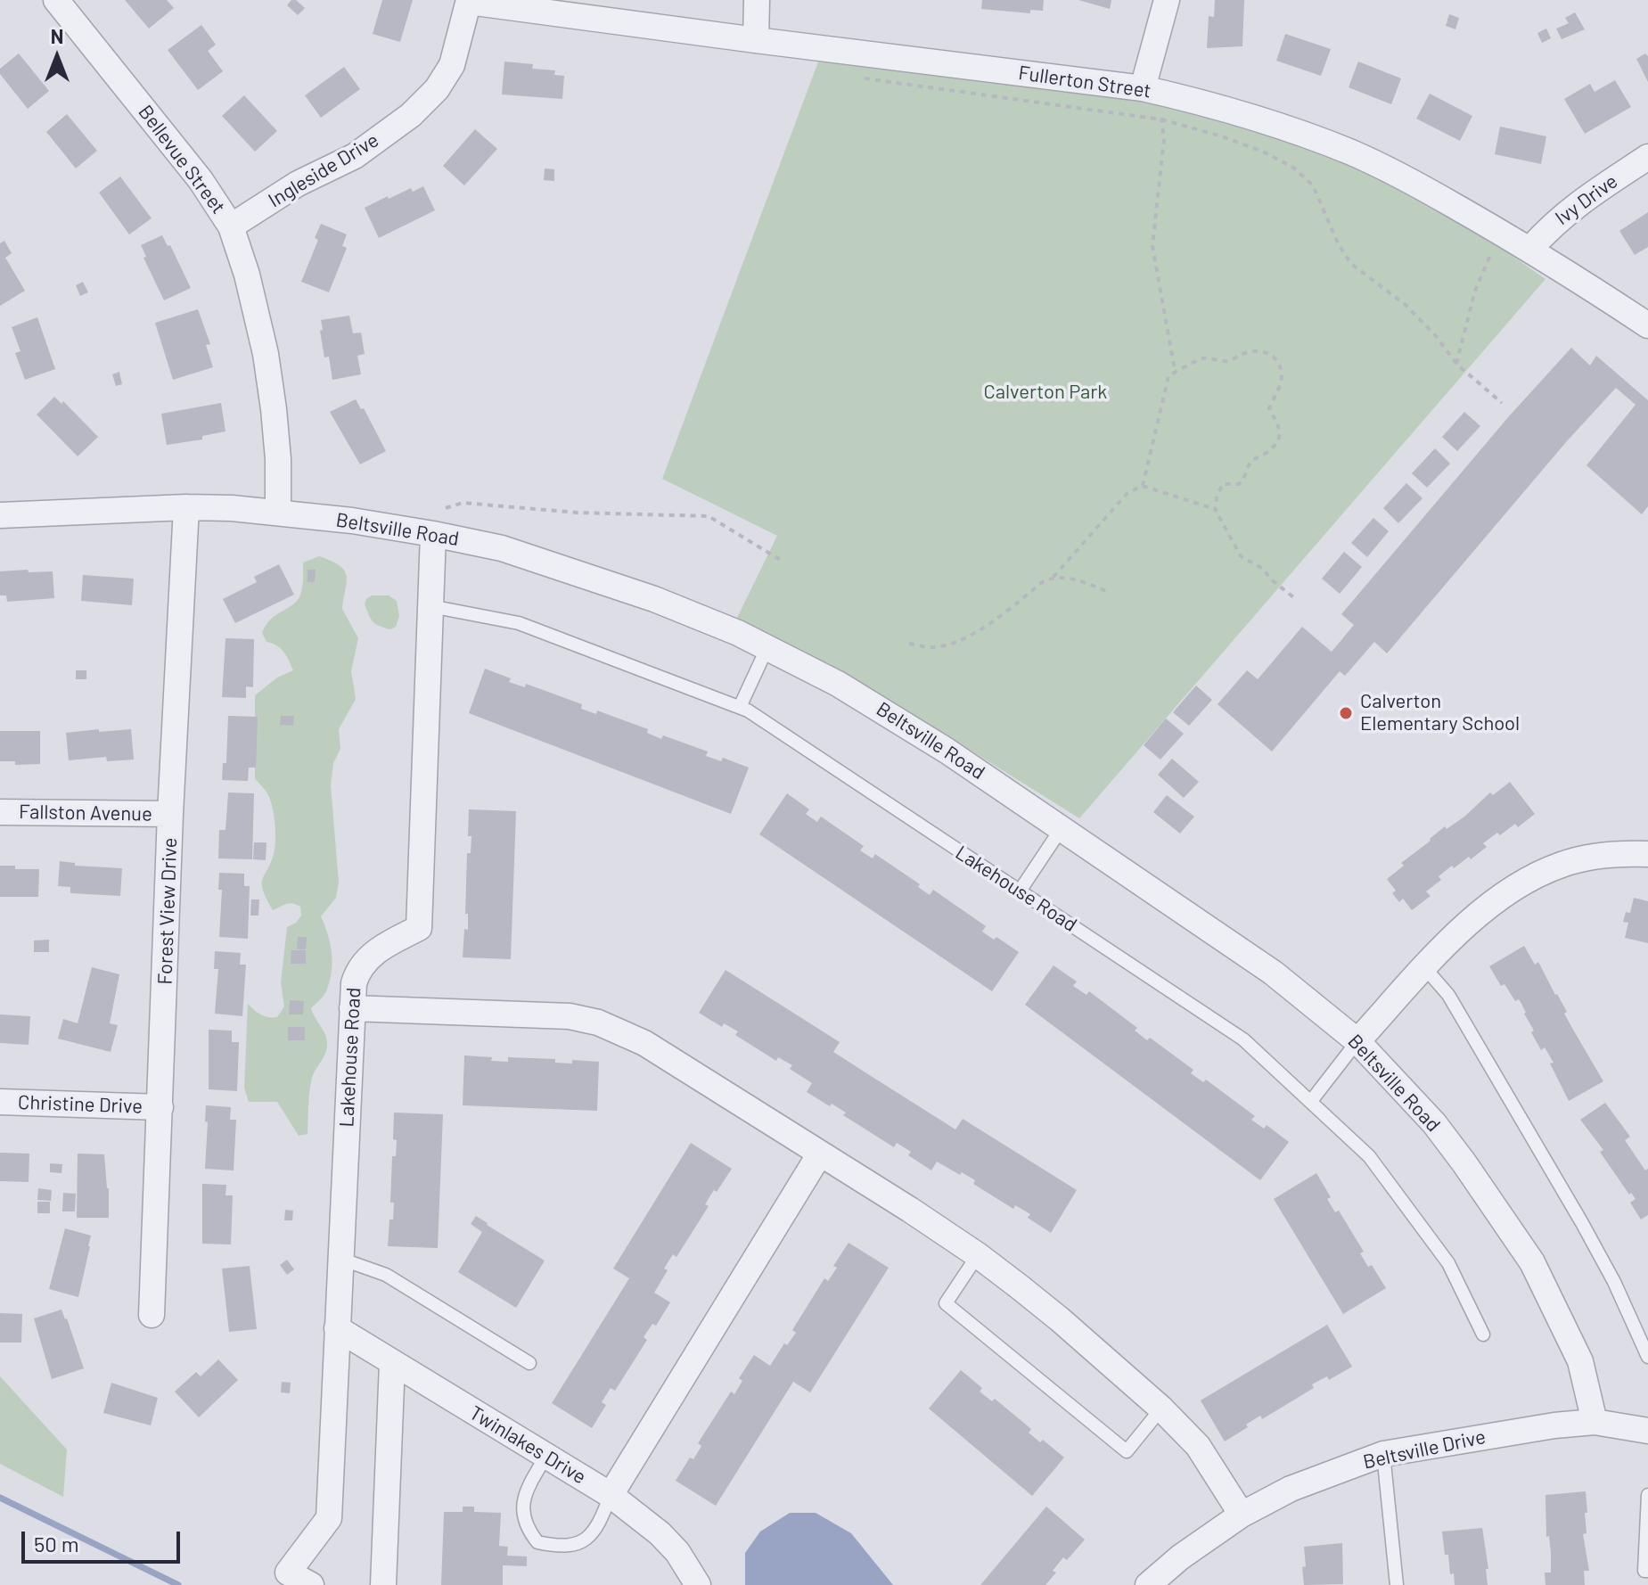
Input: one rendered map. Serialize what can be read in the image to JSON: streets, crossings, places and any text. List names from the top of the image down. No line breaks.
{"streets":{"street":["Fullerton Street","Bellevue Street","Ingleside Drive","Ivy Drive","Beltsville Road","Fallston Avenue","Lakehouse Road","Forest View Drive","Christine Drive","Twinlakes Drive","Beltsville Drive"]},"crossings":[["Fullerton Street","Ingleside Drive"],["Fullerton Street","Ivy Drive"],["Bellevue Street","Ingleside Drive"],["Bellevue Street","Beltsville Road"],["Beltsville Road","Lakehouse Road"],["Beltsville Road","Forest View Drive"],["Beltsville Road","Beltsville Drive"],["Fallston Avenue","Forest View Drive"],["Lakehouse Road","Twinlakes Drive"],["Forest View Drive","Christine Drive"]],"parks":["Calverton Park"],"places":["Calverton Elementary School"],"scale_bar":"50 m","north":"top"}
